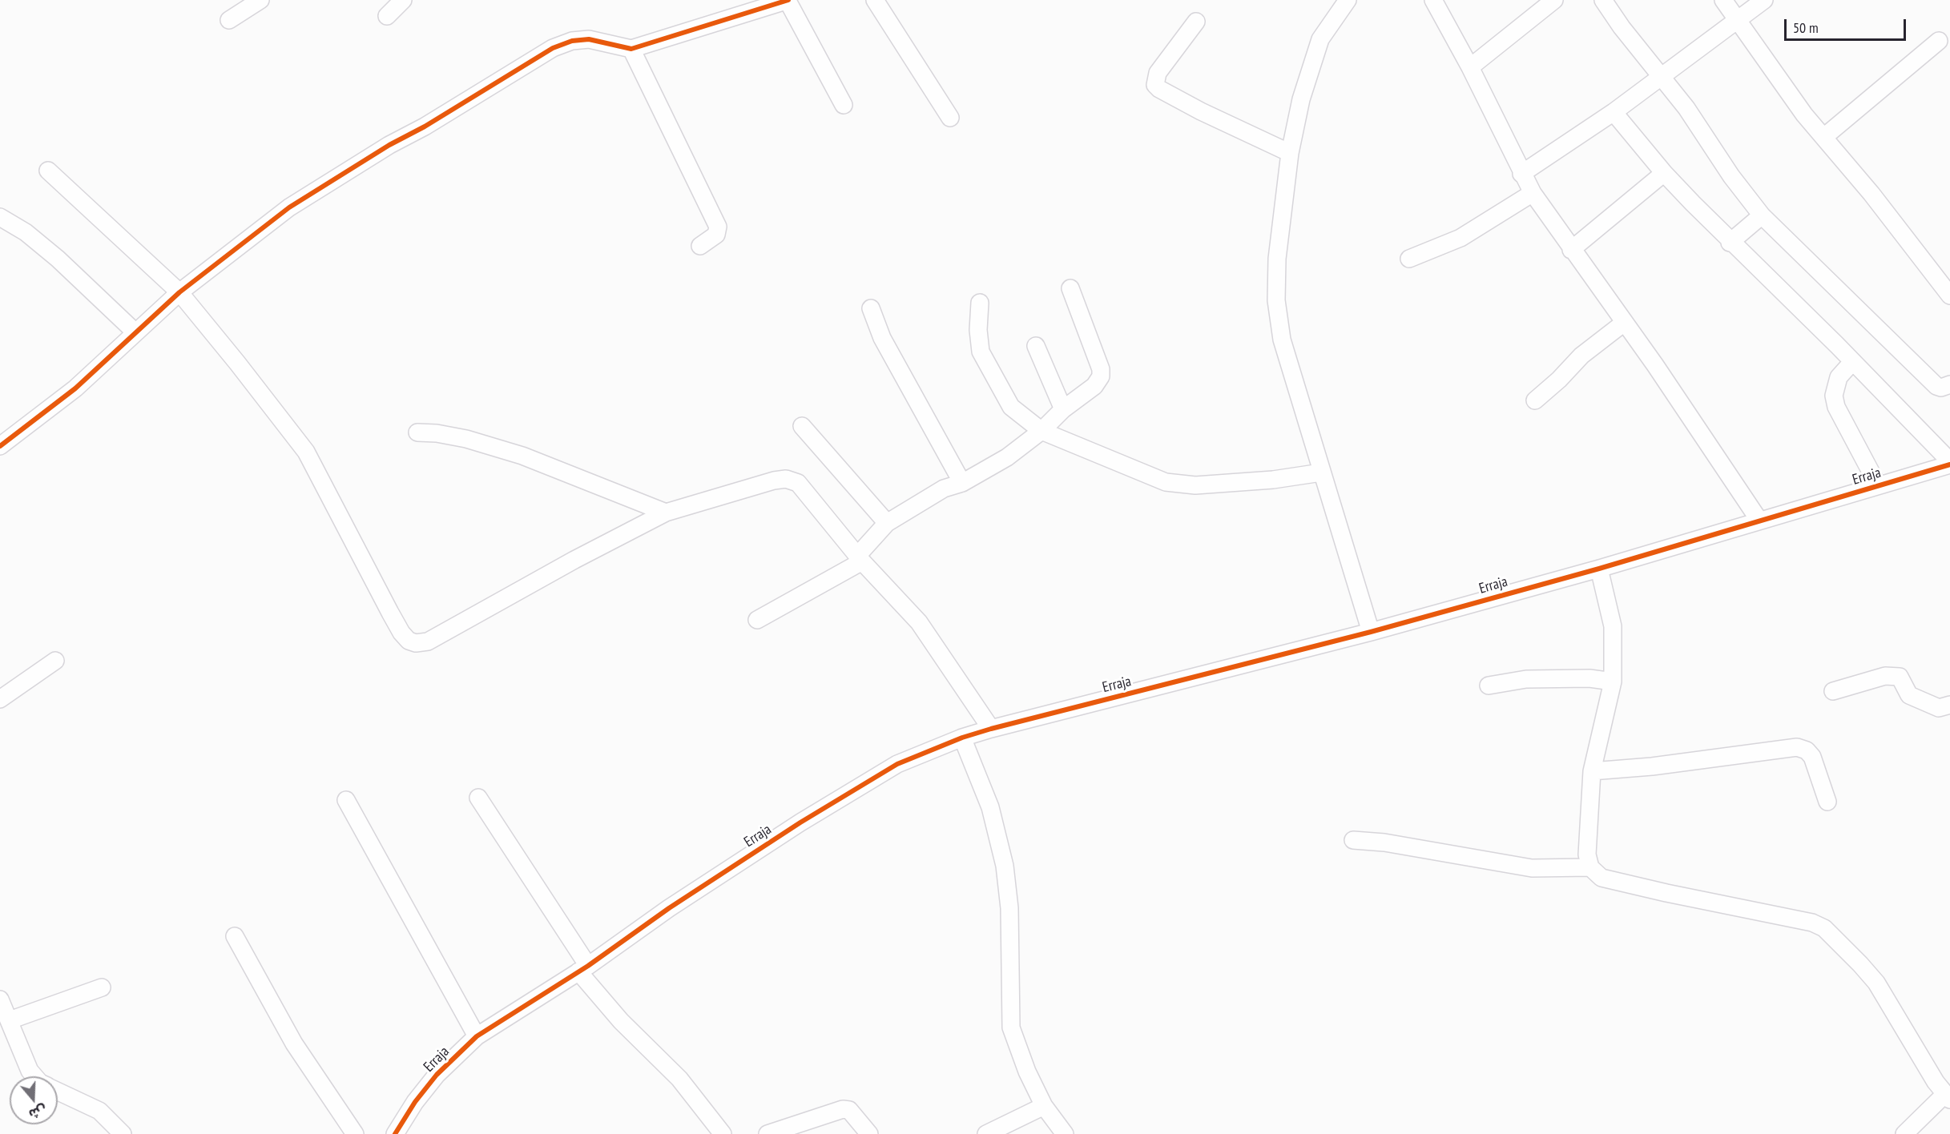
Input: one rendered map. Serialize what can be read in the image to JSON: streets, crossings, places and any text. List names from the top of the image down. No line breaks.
{"streets":{"street":["Erraja"]},"scale_bar":"50 m","north":"bottom"}
